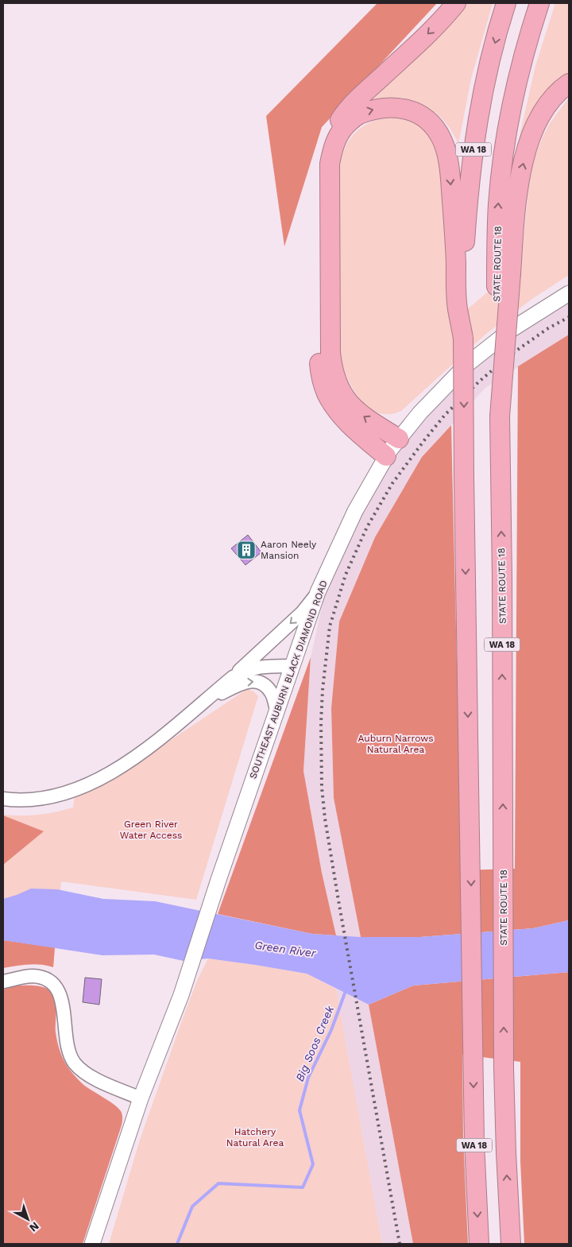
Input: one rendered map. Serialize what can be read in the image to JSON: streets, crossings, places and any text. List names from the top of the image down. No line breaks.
{"streets":{"highway":["WA 18","STATE ROUTE 18"],"main road":["SOUTHEAST AUBURN BLACK DIAMOND ROAD"]},"water":["Green River","Big Soos Creek"],"parks":["Auburn Narrows Natural Area","Green River Water Access","Hatchery Natural Area"],"places":{"building":["Aaron Neely Mansion"]},"north":"bottom right"}
